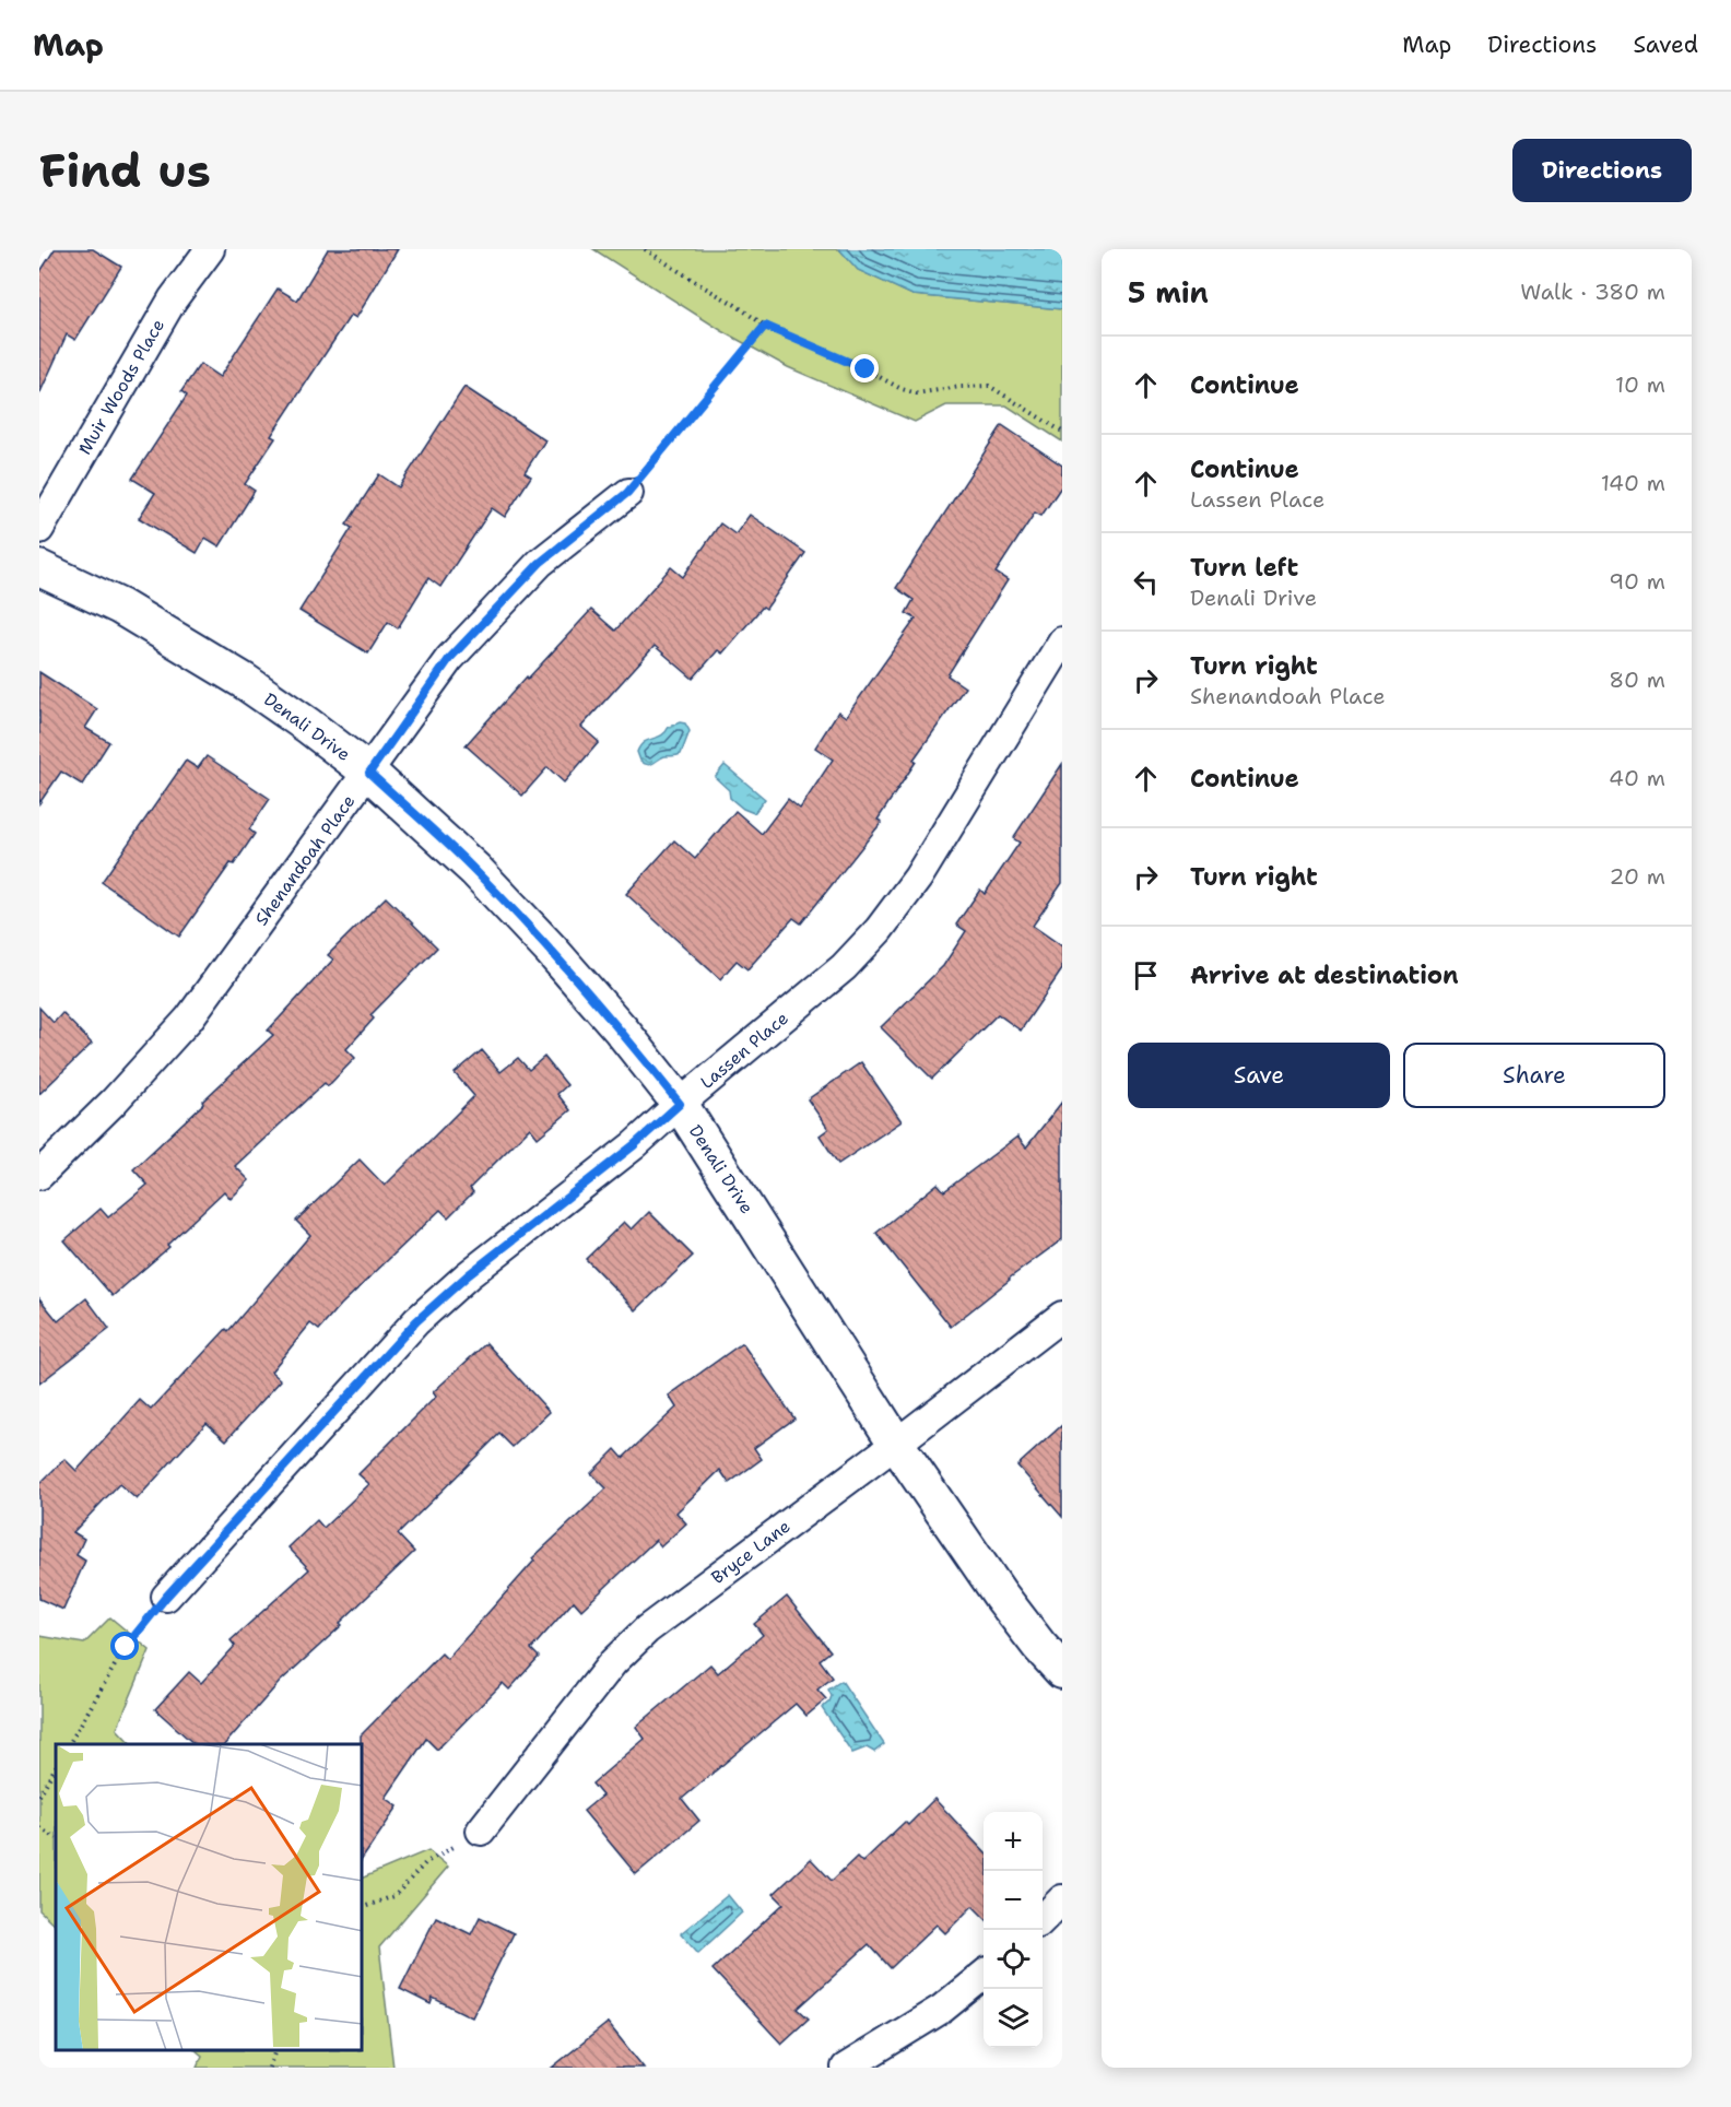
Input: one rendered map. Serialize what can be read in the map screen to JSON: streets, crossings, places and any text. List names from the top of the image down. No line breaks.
{"streets":{"street":["Muir Woods Place","Denali Drive","Shenandoah Place","Lassen Place","Bryce Lane"]},"crossings":[["Denali Drive","Shenandoah Place"],["Denali Drive","Lassen Place"],["Denali Drive","Bryce Lane"]],"page":{"header":"Map","nav":["Map","Directions","Saved"],"buttons":["Directions",["Save","Share"]],"title":"Find us","heading":["5 min","Walk · 380 m"],"list":[["Continue","10 m"],["Continue","Lassen Place","140 m"],["Turn left","Denali Drive","90 m"],["Turn right","Shenandoah Place","80 m"],["Continue","40 m"],["Turn right","20 m"],"Arrive at destination"],"map_buttons":["+","−"]}}
